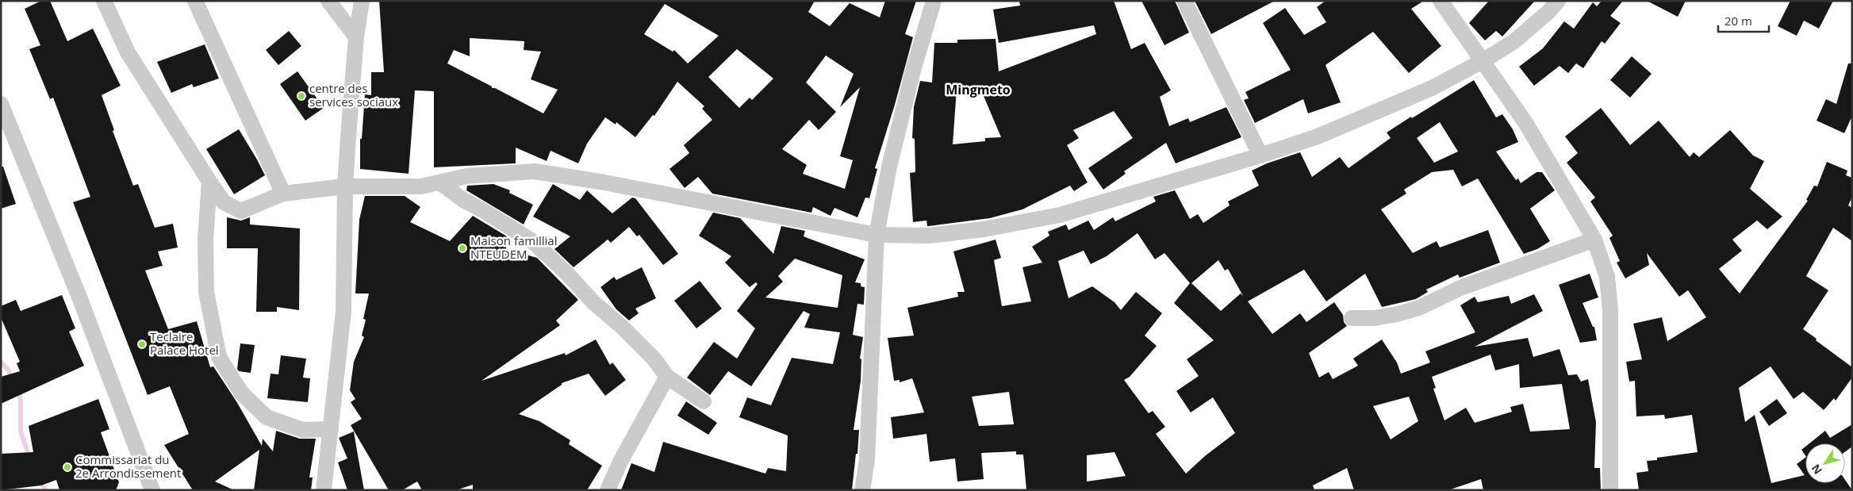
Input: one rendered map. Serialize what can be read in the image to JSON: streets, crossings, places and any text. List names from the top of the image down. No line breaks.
{"districts":["Mingmeto"],"places":["centre des services sociaux","Maison famillial NTEUDEM","Teclaire Palace Hotel","Commissariat du 2e Arrondissement"],"scale_bar":"20 m","north":"bottom left"}
